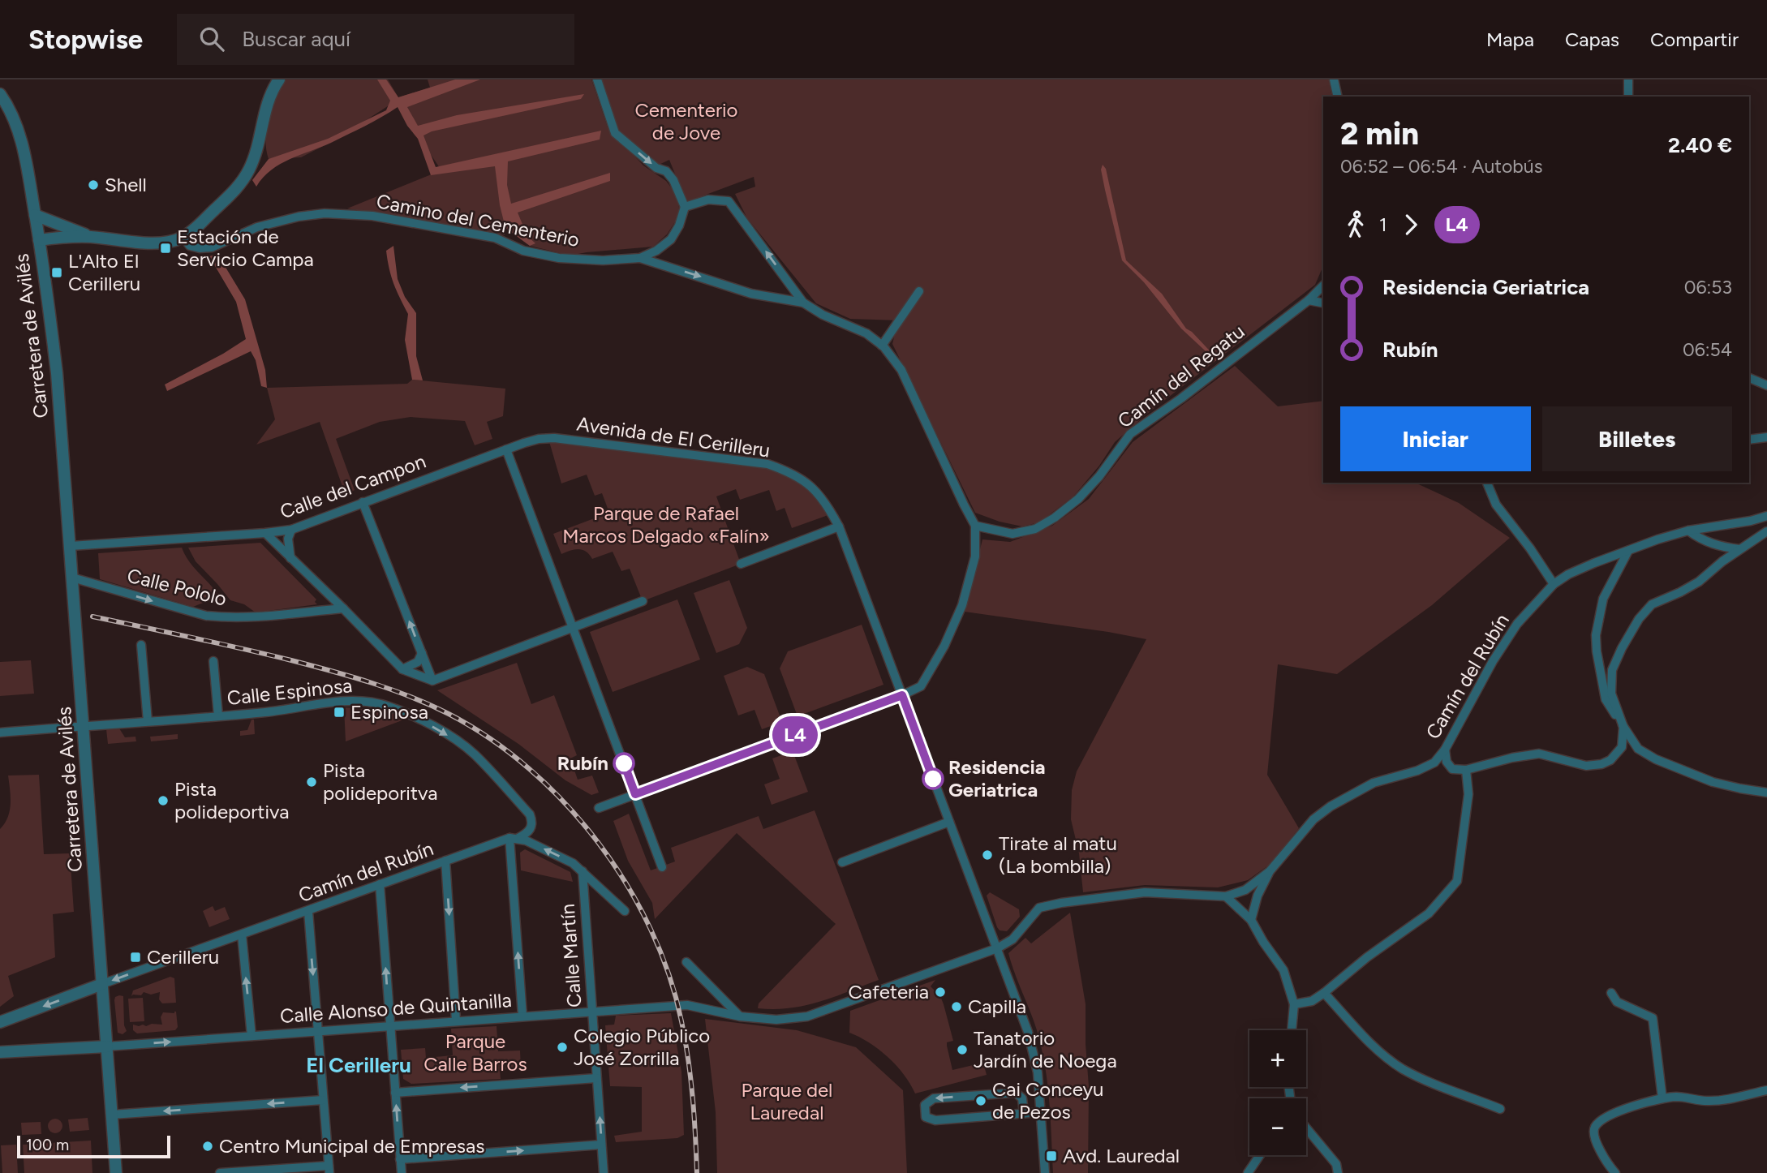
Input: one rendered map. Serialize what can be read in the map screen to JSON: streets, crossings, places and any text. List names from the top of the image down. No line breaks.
{"streets":{"street":["Camino del Cementerio","Carretera de Avilés","Camín del Regatu","Avenida de El Cerilleru","Calle del Campon","Calle Pololo","Camín del Rubín","Calle Espinosa","Calle Martín","Calle Alonso de Quintanilla"]},"crossings":[["Camino del Cementerio","Camín del Regatu"],["Camino del Cementerio","Avenida de El Cerilleru"],["Carretera de Avilés","Calle del Campon"],["Carretera de Avilés","Calle Pololo"],["Carretera de Avilés","Camín del Rubín"],["Carretera de Avilés","Calle Espinosa"],["Carretera de Avilés","Calle Alonso de Quintanilla"],["Avenida de El Cerilleru","Calle del Campon"],["Avenida de El Cerilleru","Camín del Rubín"],["Camín del Rubín","Calle Espinosa"],["Camín del Rubín","Calle Alonso de Quintanilla"],["Calle Martín","Calle Alonso de Quintanilla"]],"one_way":["Calle Pololo"],"districts":["El Cerilleru"],"parks":["Cementerio de Jove","Parque de Rafael Marcos Delgado «Falín»","Parque Calle Barros","Parque del Lauredal"],"places":{"other":["Shell","Rubín","Residencia Geriatrica","Pista polideporitva","Pista polideportiva","Tirate al matu (La bombilla)","Cafeteria","Capilla","Colegio Público José Zorrilla","Tanatorio Jardín de Noega","Cai Conceyu de Pezos","Centro Municipal de Empresas"],"transit":["Estación de Servicio Campa","L'Alto El Cerilleru","Espinosa","Cerilleru","Avd. Lauredal"]},"lines":["bus line L4"],"scale_bar":"100 m","page":{"header":"Stopwise","search":"Buscar aquí","nav":["Mapa","Capas","Compartir"],"on_map":"L4","heading":["2 min","06:52 – 06:54 · Autobús","2.40 €"],"legs":["1","L4"],"list":[{"name":"Residencia Geriatrica","value":"06:53"},{"name":"Rubín","value":"06:54"}],"buttons":["Iniciar","Billetes"],"map_buttons":["+","−"],"scale":"100 m"}}
